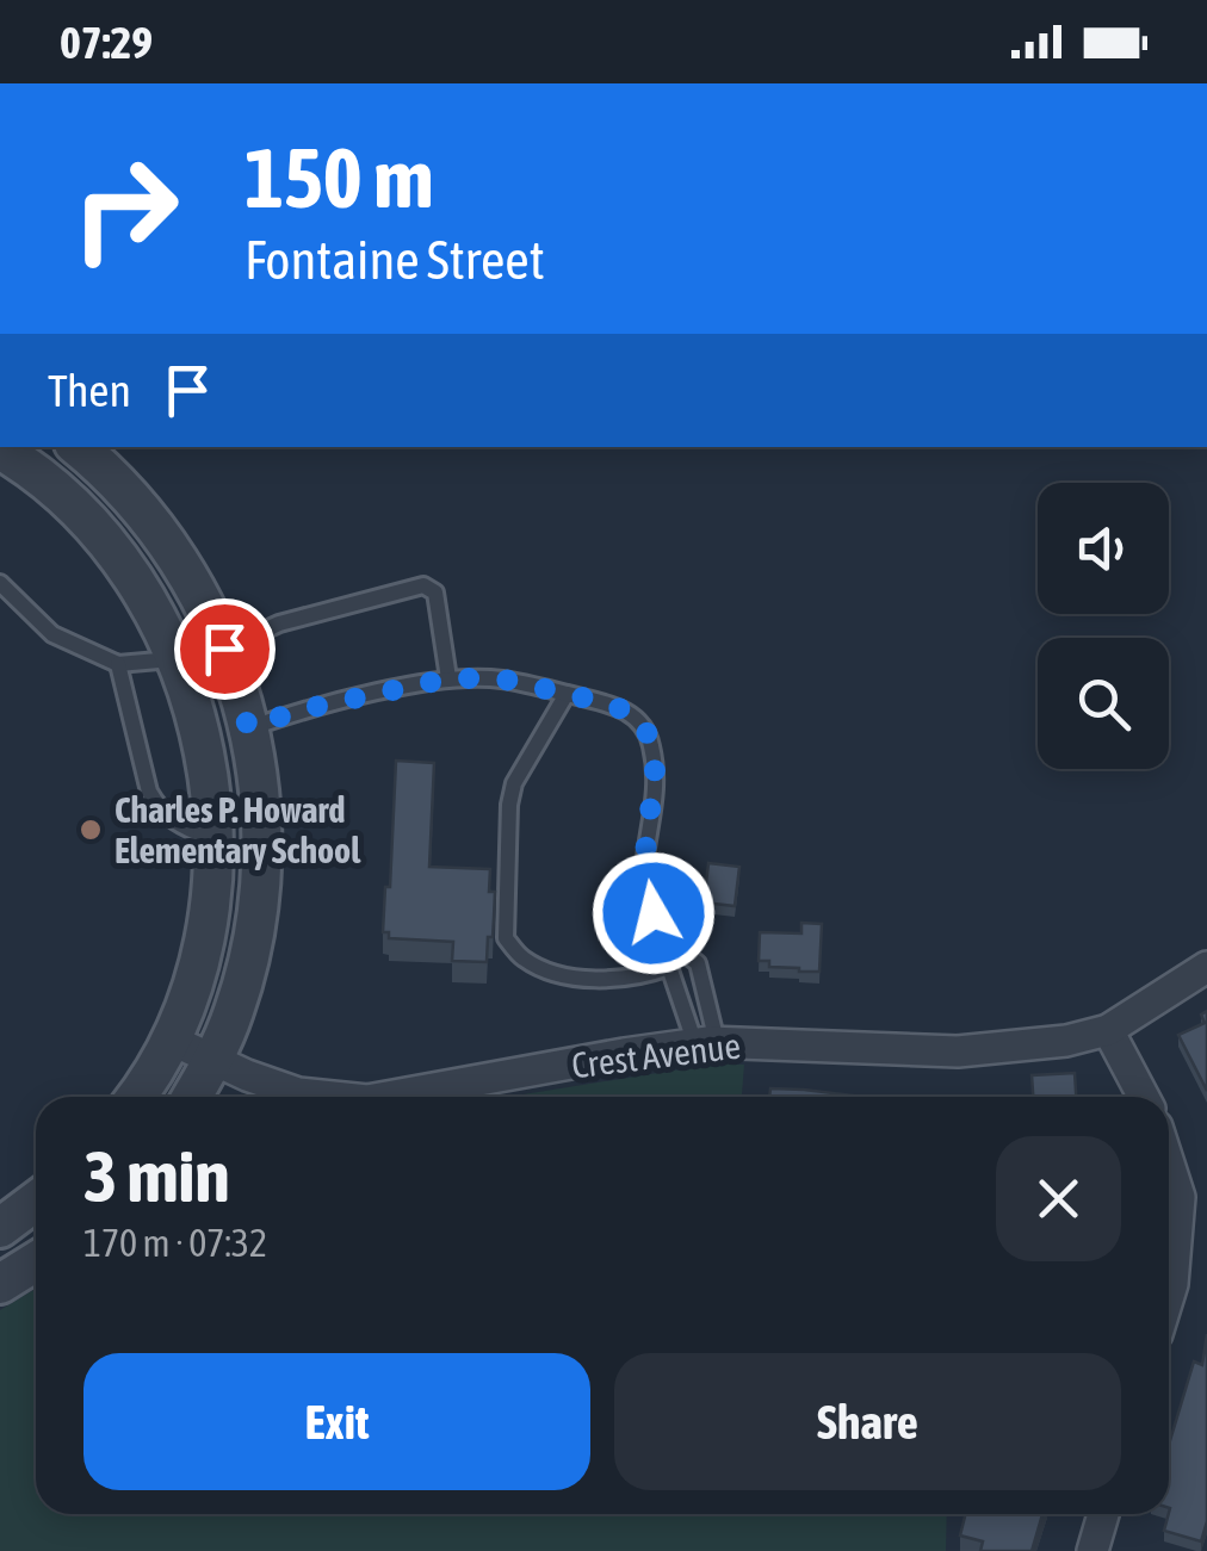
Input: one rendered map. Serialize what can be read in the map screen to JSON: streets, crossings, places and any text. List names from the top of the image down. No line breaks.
{"streets":{"street":["Crest Avenue"]},"places":["Charles P. Howard Elementary School"],"page":{"status":"07:29","turn":["150 m","Fontaine Street"],"then":"Then","heading":["3 min","170 m · 07:32"],"buttons":["Exit","Share"]}}
